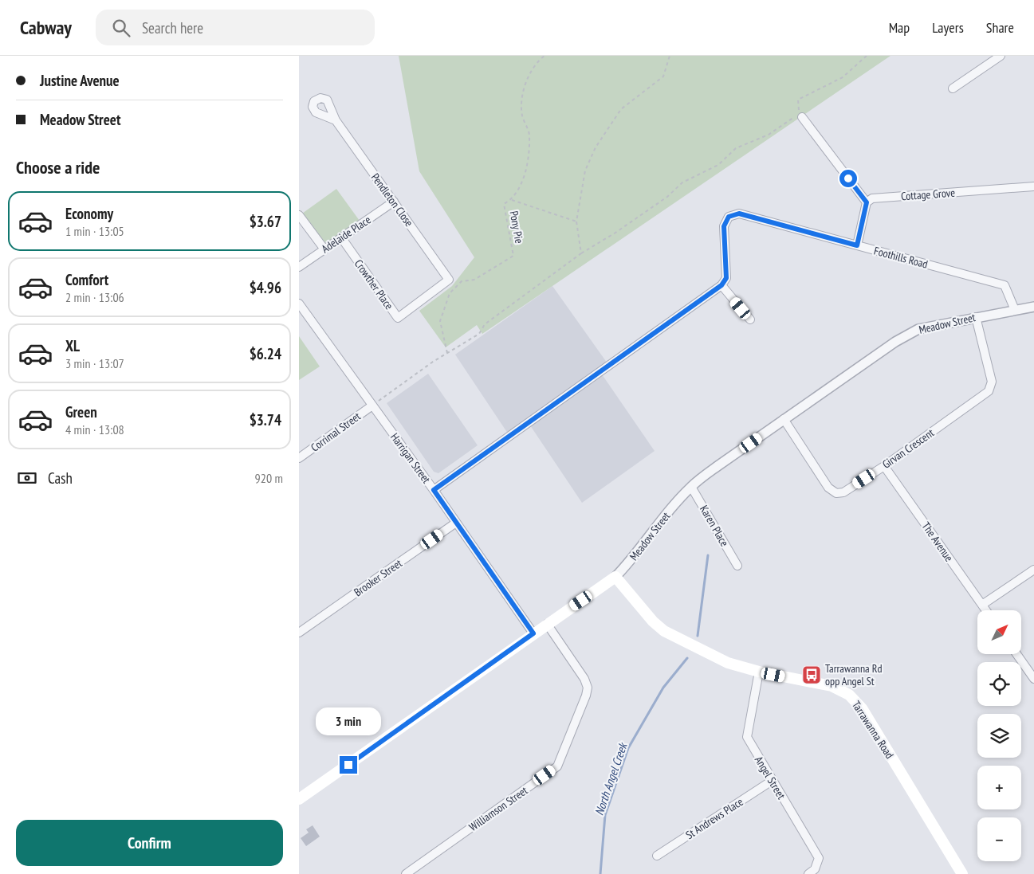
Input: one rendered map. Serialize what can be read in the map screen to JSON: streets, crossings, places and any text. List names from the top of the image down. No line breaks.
{"streets":{"main road":["Meadow Street","Tarrawanna Road"],"street":["Cottage Grove","Pendleton Close","Adelaide Place","Foothills Road","Crowther Place","Corrimal Street","Girvan Crescent","Harrigan Street","Karen Place","The Avenue","Brooker Street","Angel Street","Williamson Street","St Andrews Place"],"path":["Pony Pie"]},"crossings":[["Pendleton Close","Adelaide Place"],["Pendleton Close","Crowther Place"],["Adelaide Place","Crowther Place"],["Foothills Road","Meadow Street"],["Meadow Street","Girvan Crescent"],["Meadow Street","Harrigan Street"],["Meadow Street","Karen Place"],["Meadow Street","Tarrawanna Road"],["Meadow Street","Williamson Street"],["Corrimal Street","Harrigan Street"],["Girvan Crescent","The Avenue"],["Harrigan Street","Brooker Street"],["Tarrawanna Road","Angel Street"],["Angel Street","St Andrews Place"]],"water":["North Angel Creek"],"places":{"bus stop":["Tarrawanna Rd opp Angel St"]},"north":"top right","page":{"header":"Cabway","search":"Search here","nav":["Map","Layers","Share"],"banner":["Justine Avenue","Meadow Street"],"heading":"Choose a ride","list":[{"name":"Economy","note":"1 min · 13:05","value":"$3.67"},{"name":"Comfort","note":"2 min · 13:06","value":"$4.96"},{"name":"XL","note":"3 min · 13:07","value":"$6.24"},{"name":"Green","note":"4 min · 13:08","value":"$3.74"}],"pay":["Cash","920 m"],"map_buttons":["+","−"],"bubble":"3 min","buttons":"Confirm"}}
